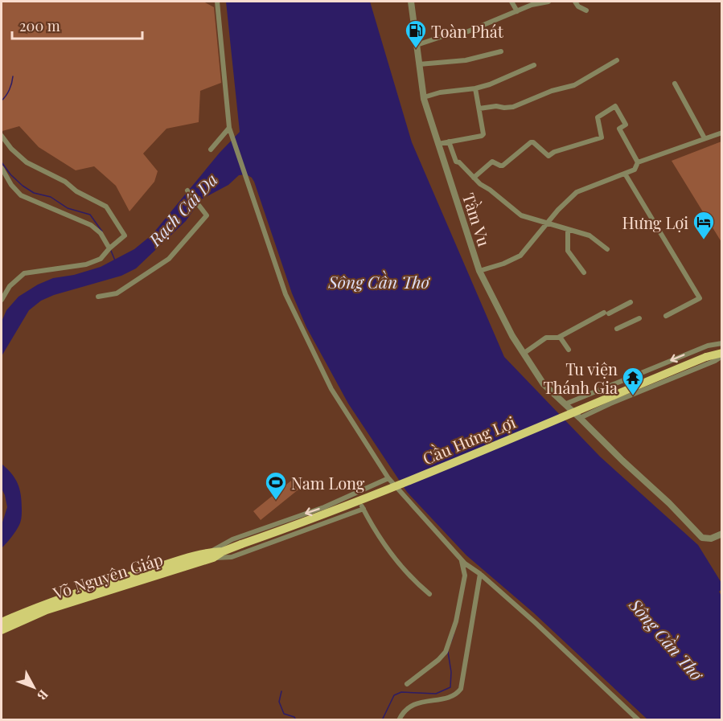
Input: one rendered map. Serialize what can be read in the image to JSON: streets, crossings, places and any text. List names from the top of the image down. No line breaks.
{"streets":{"highway":["Cầu Hưng Lợi","Võ Nguyên Giáp"],"street":["Tầm Vu"]},"crossings":[["Cầu Hưng Lợi","Võ Nguyên Giáp"]],"water":["Rạch Cái Da","Sông Cần Thơ"],"places":{"fuel station":["Toàn Phát"],"hotel":["Hưng Lợi"],"temple":["Tu viện Thánh Gia"],"sports":["Nam Long"]},"scale_bar":"200 m","north":"bottom right"}
